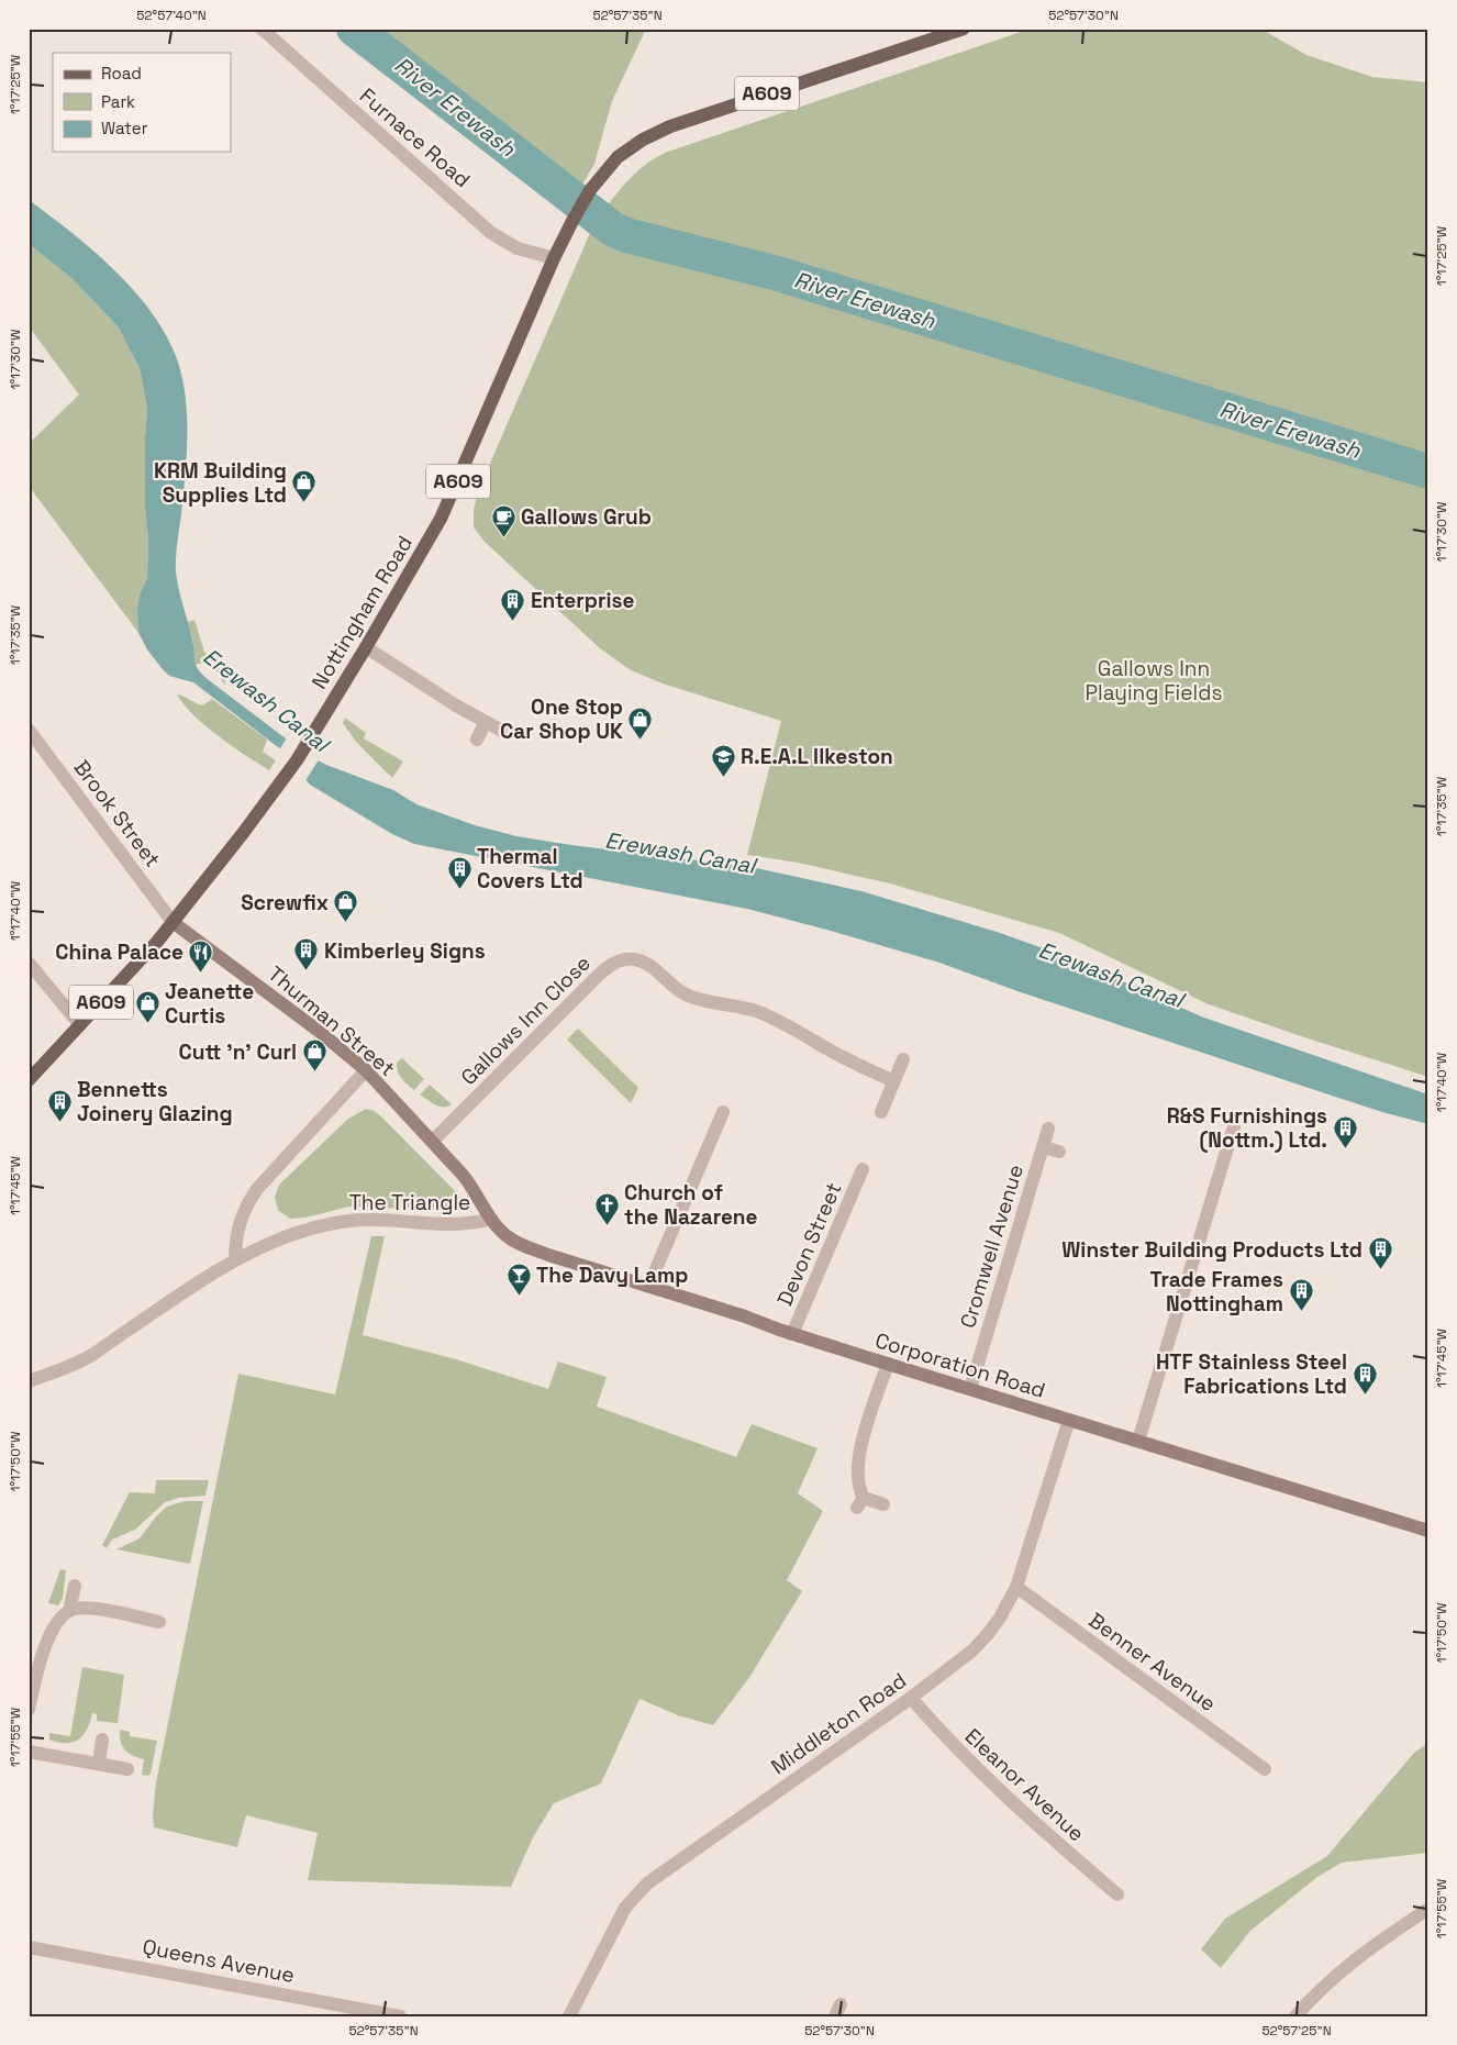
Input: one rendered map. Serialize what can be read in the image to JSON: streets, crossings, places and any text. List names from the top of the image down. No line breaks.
{"streets":{"main road":["A609","Nottingham Road"],"street":["Furnace Road","Brook Street","Gallows Inn Close","Thurman Street","The Triangle","Devon Street","Cromwell Avenue","Corporation Road","Benner Avenue","Middleton Road","Eleanor Avenue","Queens Avenue"]},"crossings":[["Furnace Road","Nottingham Road"],["Nottingham Road","Brook Street"],["Nottingham Road","Thurman Street"],["Brook Street","Thurman Street"],["Gallows Inn Close","Thurman Street"],["Thurman Street","The Triangle"],["Thurman Street","Corporation Road"],["The Triangle","Corporation Road"],["Devon Street","Corporation Road"],["Cromwell Avenue","Corporation Road"],["Corporation Road","Middleton Road"],["Benner Avenue","Middleton Road"],["Middleton Road","Eleanor Avenue"]],"water":["River Erewash","Erewash Canal"],"parks":["Gallows Inn Playing Fields"],"places":{"shop":["KRM Building Supplies Ltd","One Stop Car Shop UK","Screwfix","Jeanette Curtis","Cutt 'n' Curl"],"cafe":["Gallows Grub"],"building":["Enterprise","Thermal Covers Ltd","Kimberley Signs","Bennetts Joinery Glazing","R&S Furnishings (Nottm.) Ltd.","Winster Building Products Ltd","Trade Frames Nottingham","HTF Stainless Steel Fabrications Ltd"],"school or university":["R.E.A.L Ilkeston"],"restaurant":["China Palace"],"church":["Church of the Nazarene"],"bar":["The Davy Lamp"]},"legend":["Road","Park","Water"],"coordinates":["52°57'40\"N","52°57'35\"N","52°57'30\"N","1°17'25\"W","1°17'30\"W","1°17'35\"W","1°17'40\"W","1°17'45\"W","1°17'50\"W","1°17'55\"W","52°57'25\"N"]}
